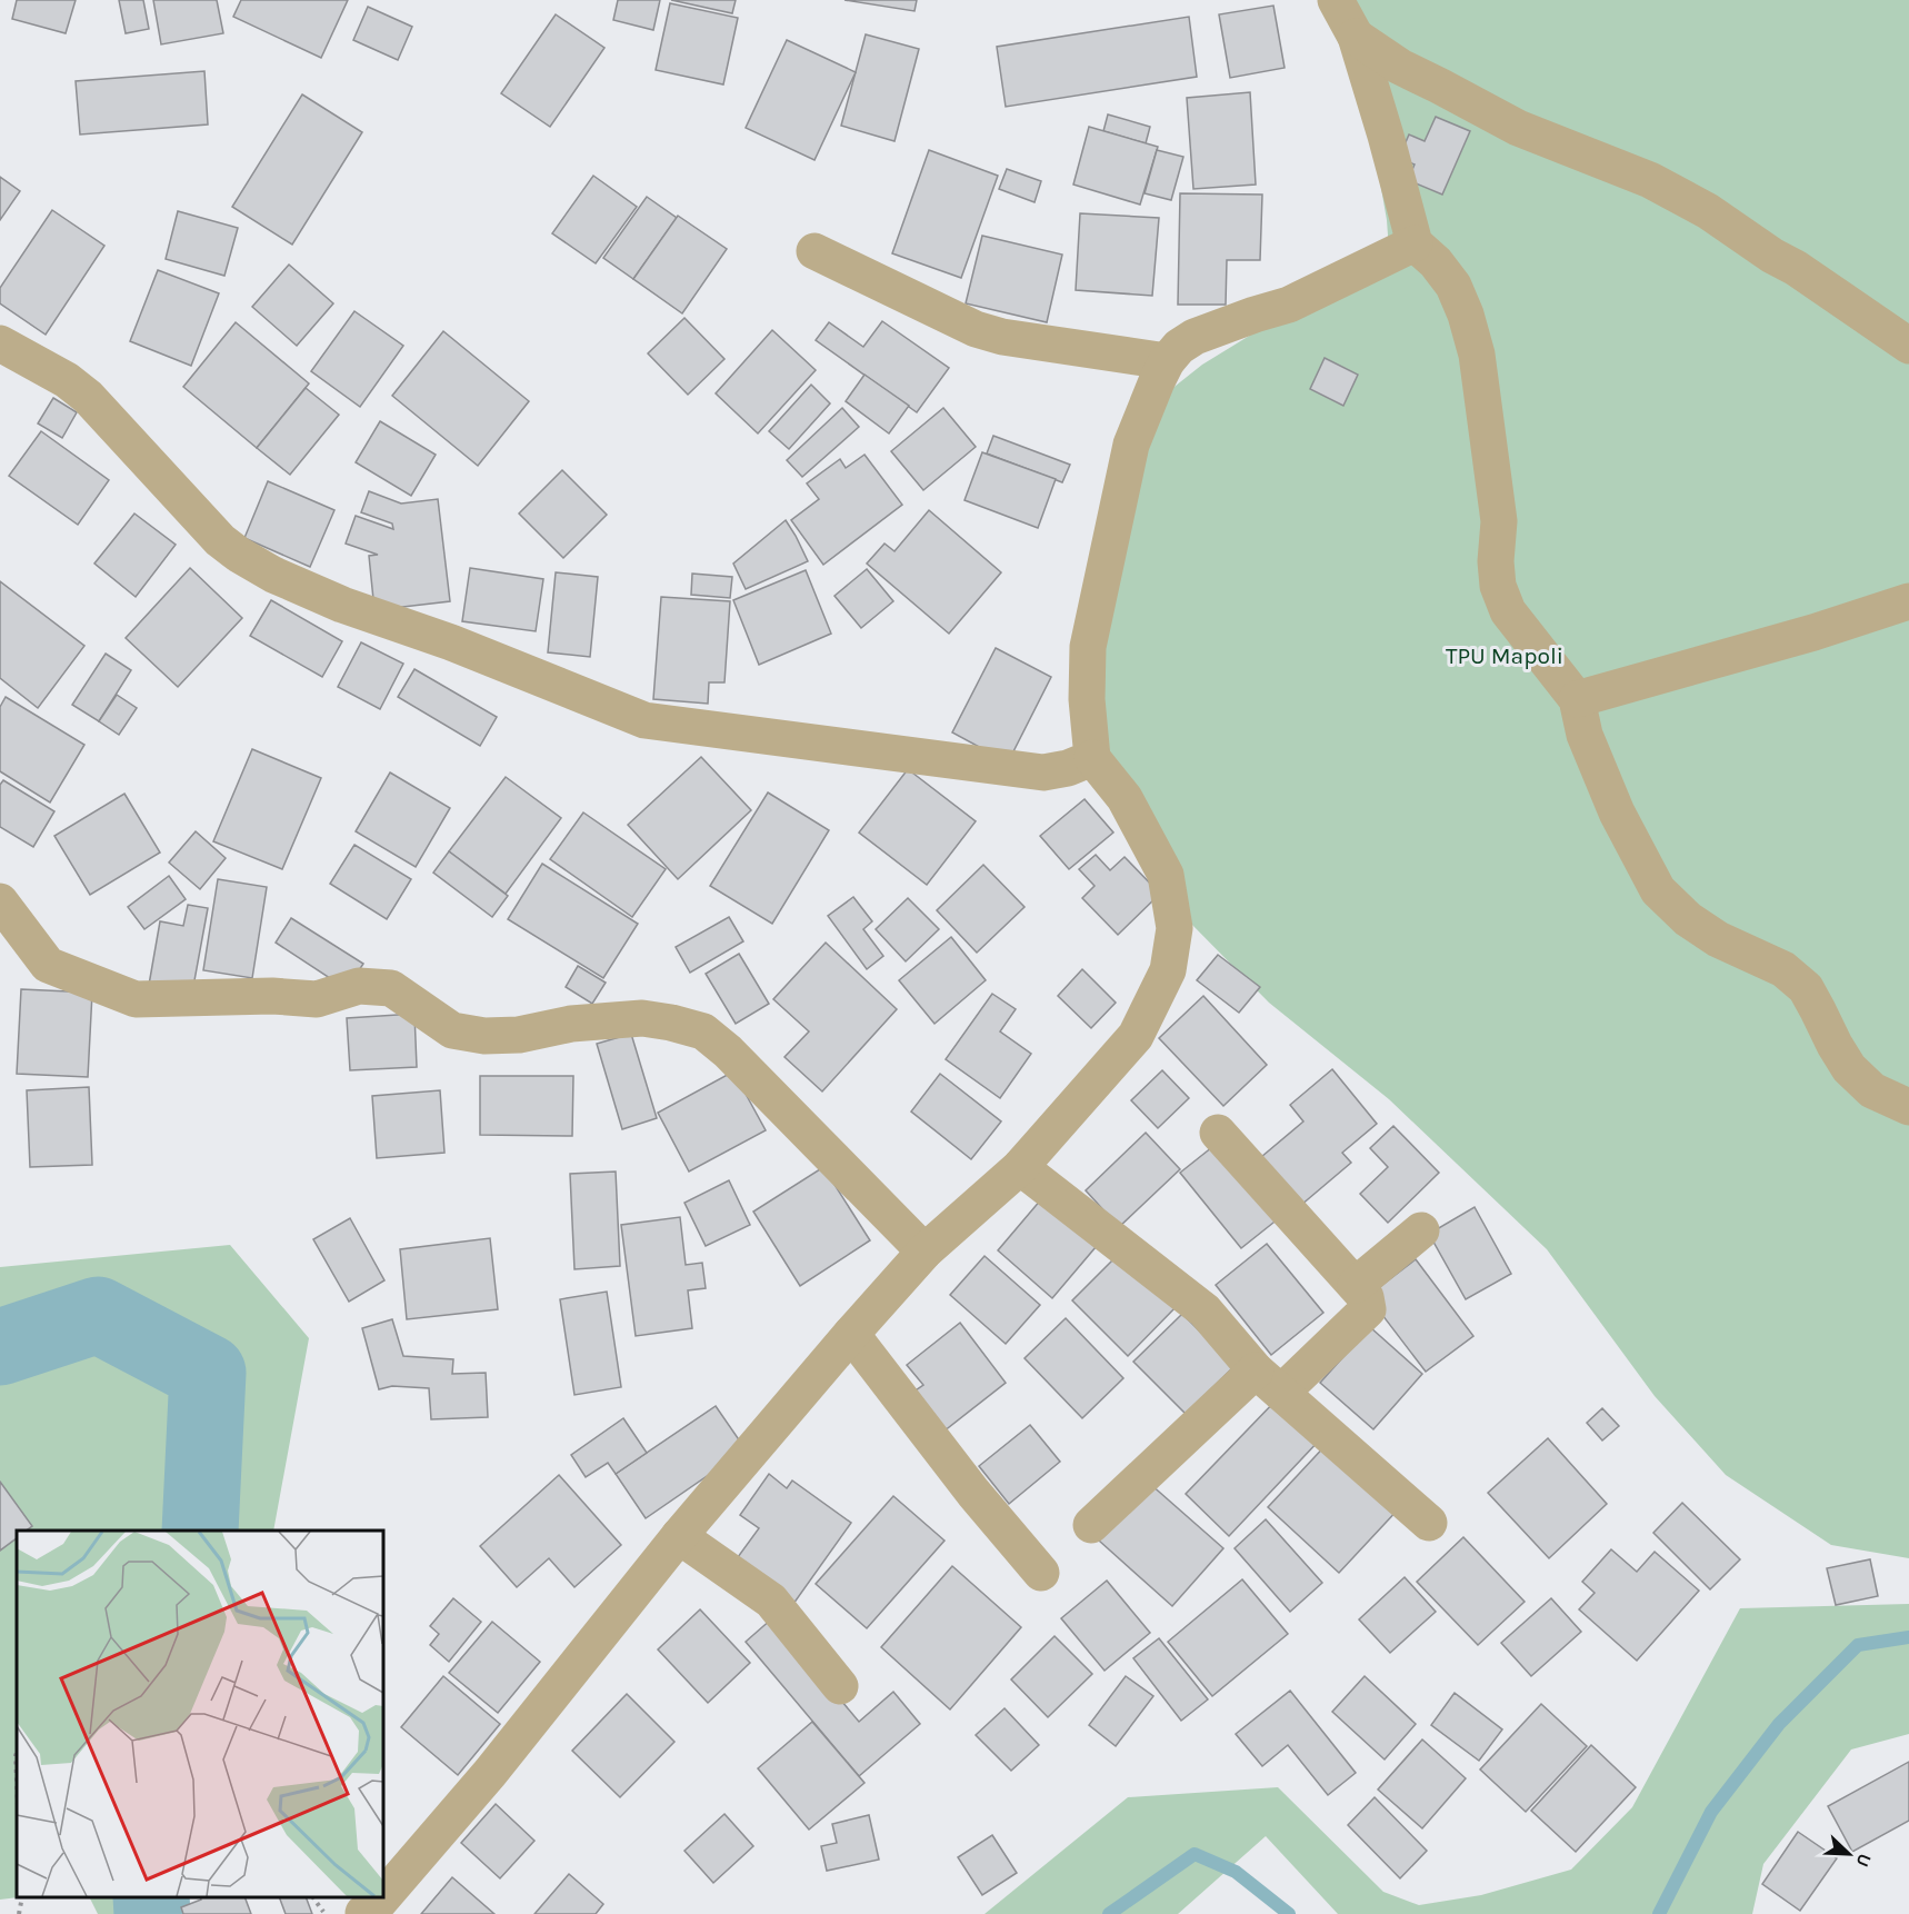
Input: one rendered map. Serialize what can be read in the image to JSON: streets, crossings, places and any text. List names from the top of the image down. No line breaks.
{"parks":["TPU Mapoli"],"north":"bottom right"}
